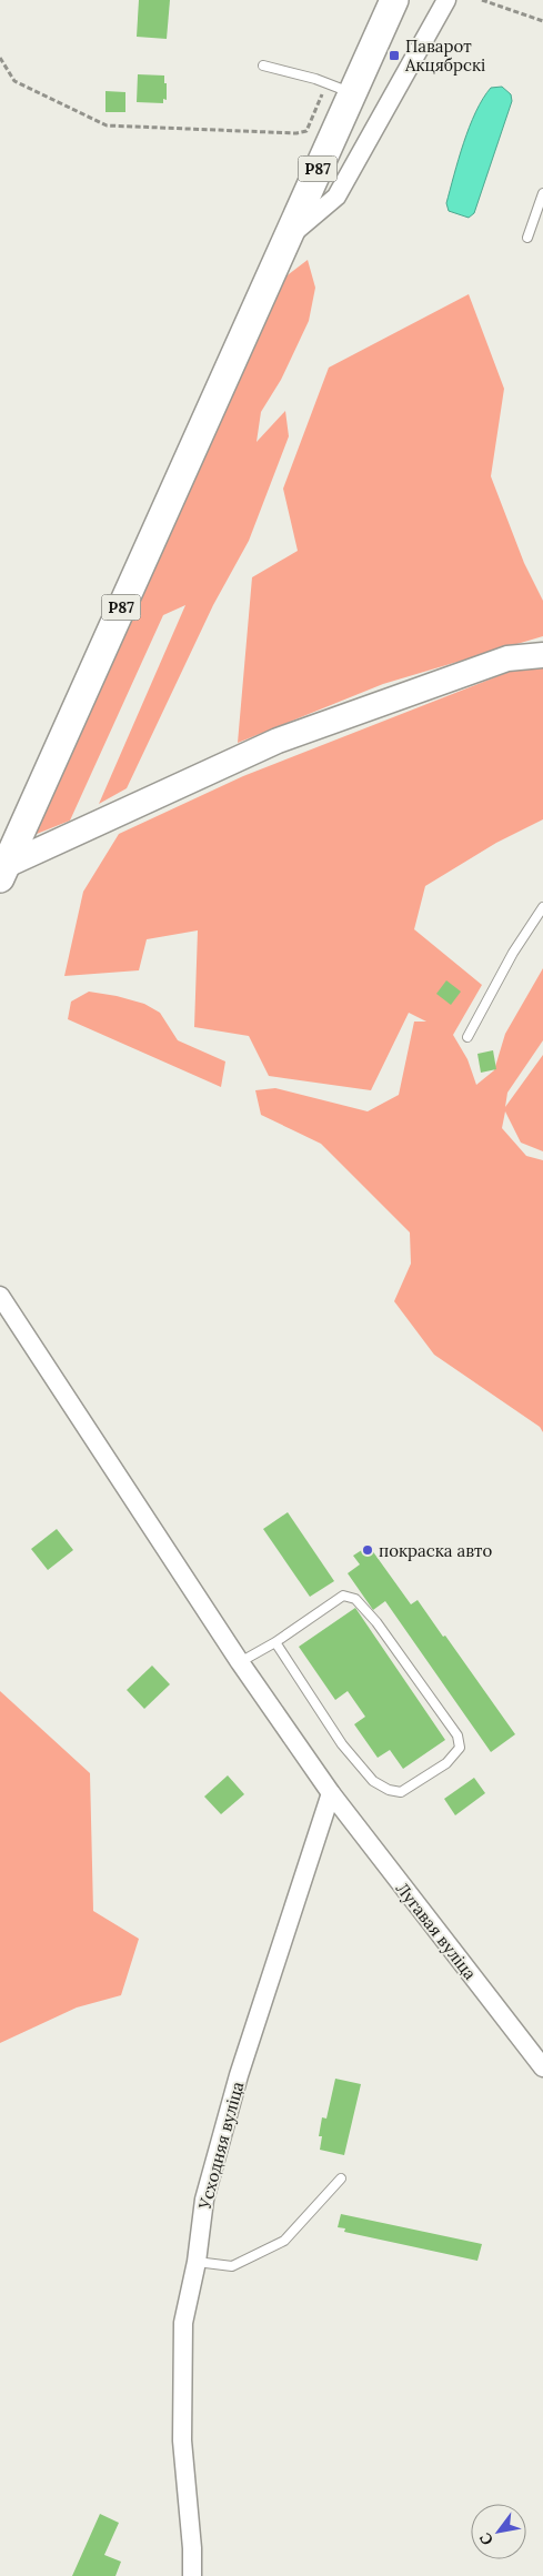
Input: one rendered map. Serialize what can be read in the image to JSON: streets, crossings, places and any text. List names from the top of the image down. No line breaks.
{"streets":{"main road":["Р87"],"street":["Лугавая вуліца","Усходняя вуліца"]},"crossings":[["Лугавая вуліца","Усходняя вуліца"]],"places":{"transit":["Паварот Акцябрскі"],"other":["покраска авто"]},"north":"bottom left"}
